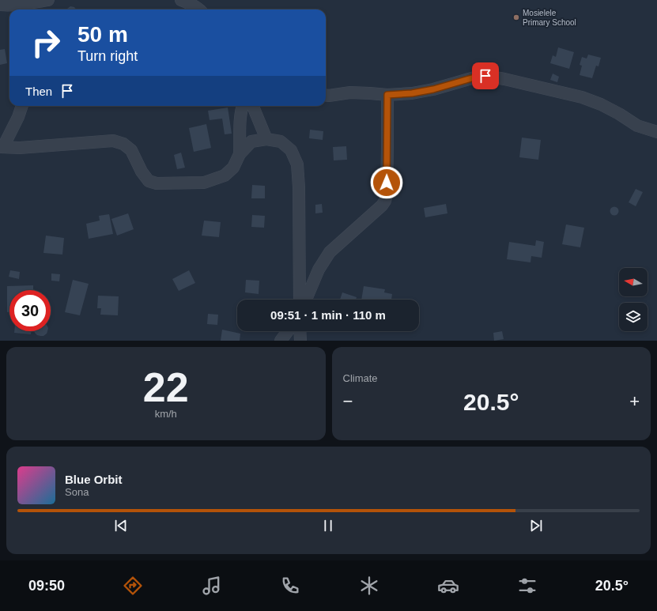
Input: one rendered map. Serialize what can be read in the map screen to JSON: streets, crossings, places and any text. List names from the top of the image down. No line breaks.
{"places":["Mosielele Primary School"],"north":"left","page":{"turn":["50 m","Turn right"],"then":"Then","limit":"30","trip":"09:51 · 1 min · 110 m","tile":[["22","km/h"],"Climate"],"heat":["−","20.5°","+"],"song":["Blue Orbit","Sona"],"tabs":["09:50","20.5°"]}}
